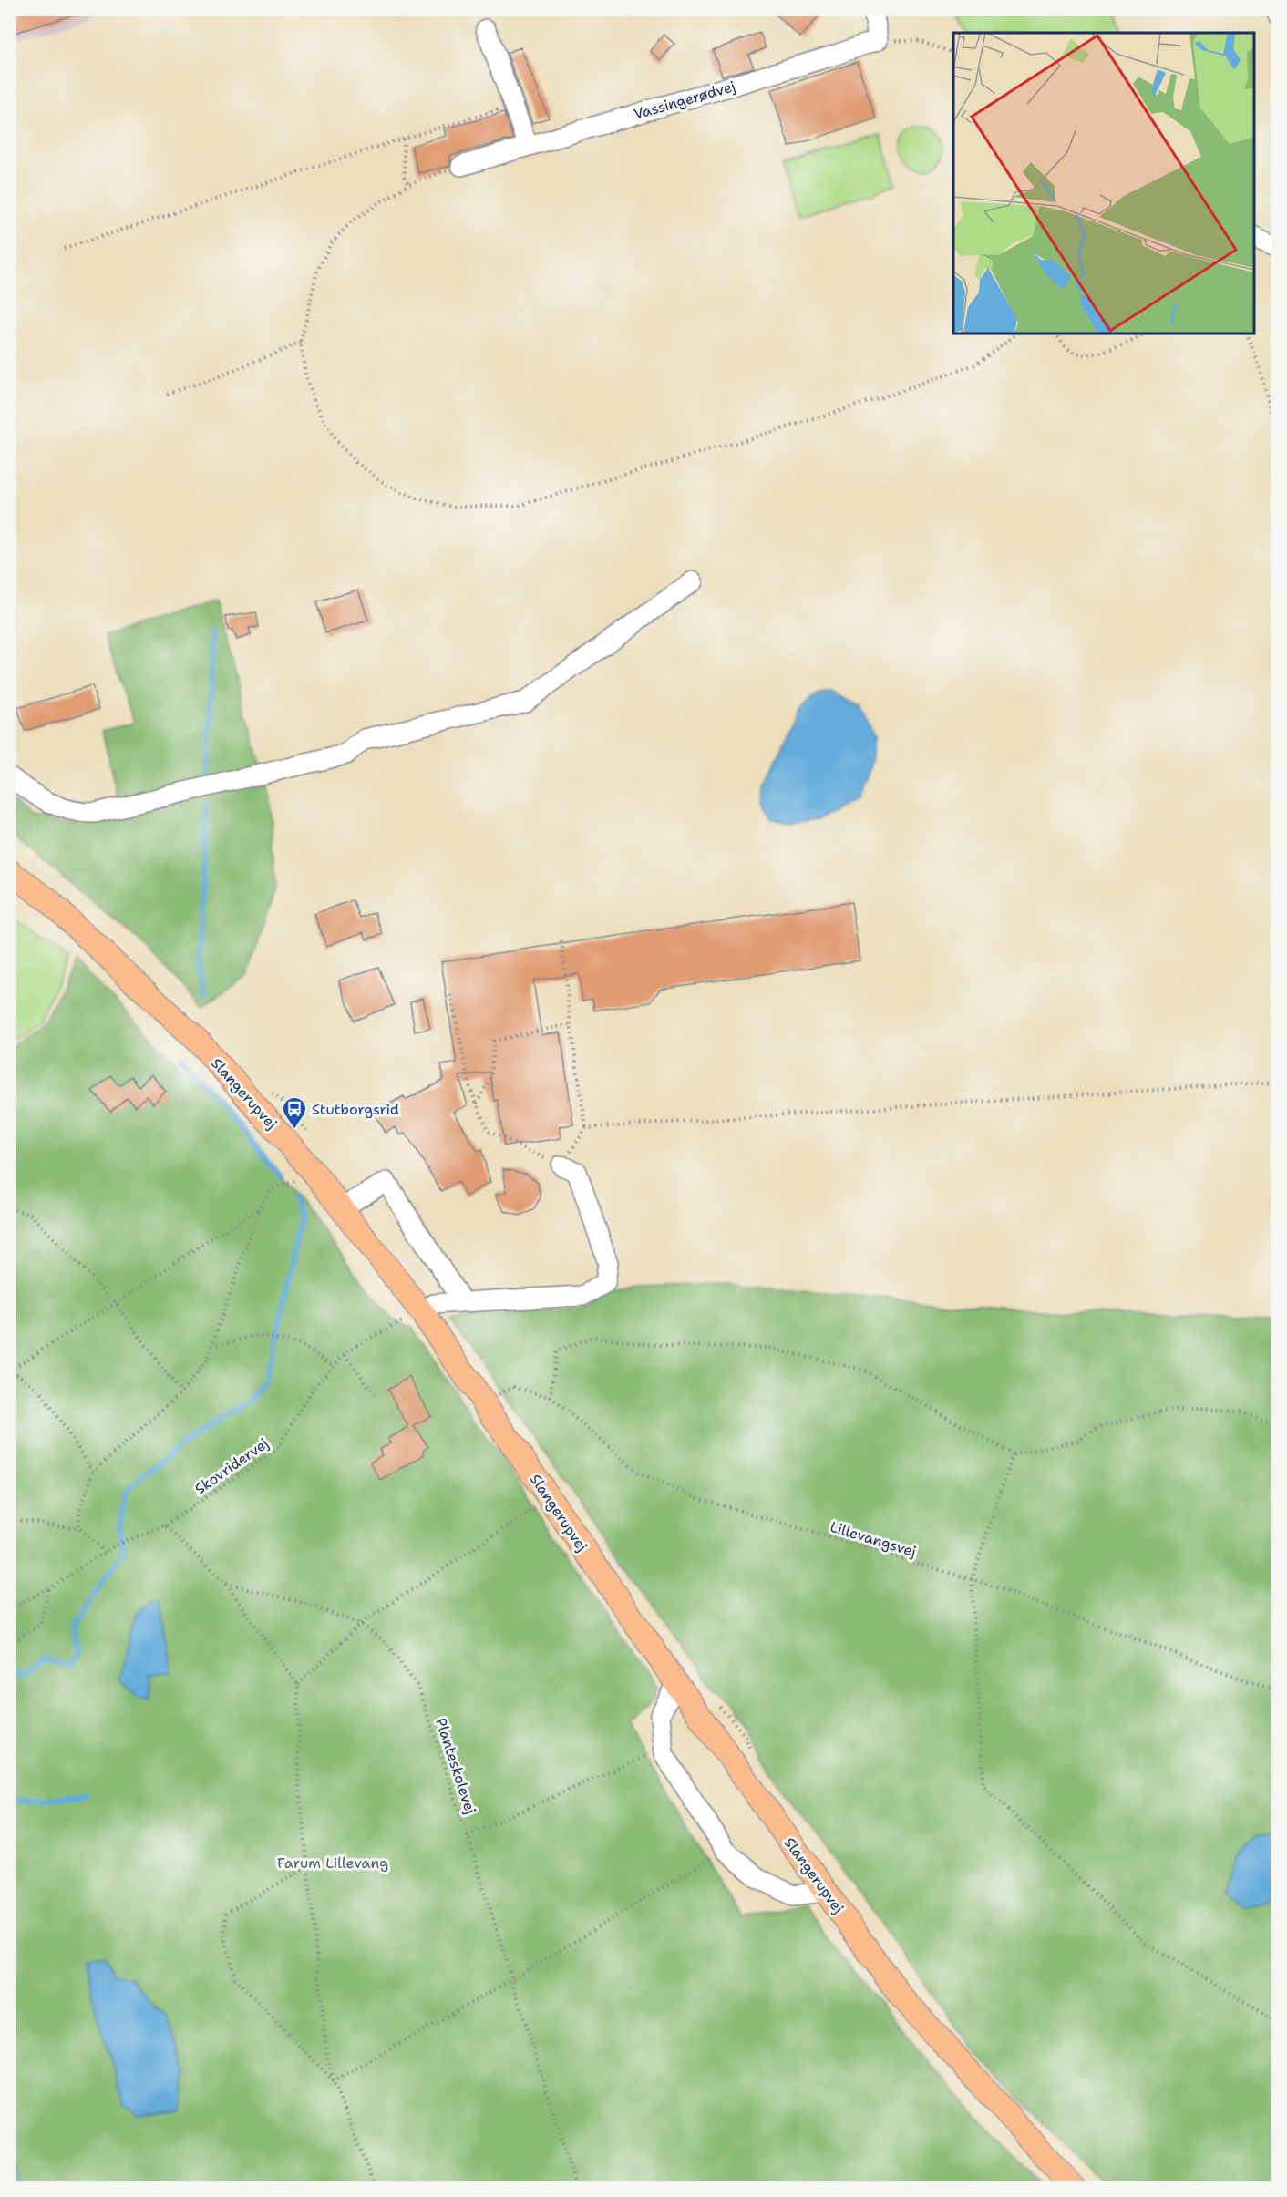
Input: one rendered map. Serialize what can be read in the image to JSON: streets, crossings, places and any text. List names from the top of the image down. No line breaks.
{"streets":{"main road":["Slangerupvej"],"street":["Vassingerødvej"],"path":["Skovridervej","Lillevangsvej","Planteskolevej"]},"crossings":[["Slangerupvej","Skovridervej"],["Slangerupvej","Lillevangsvej"]],"parks":["Farum Lillevang"],"places":{"bus stop":["Stutborgsrid"]}}
